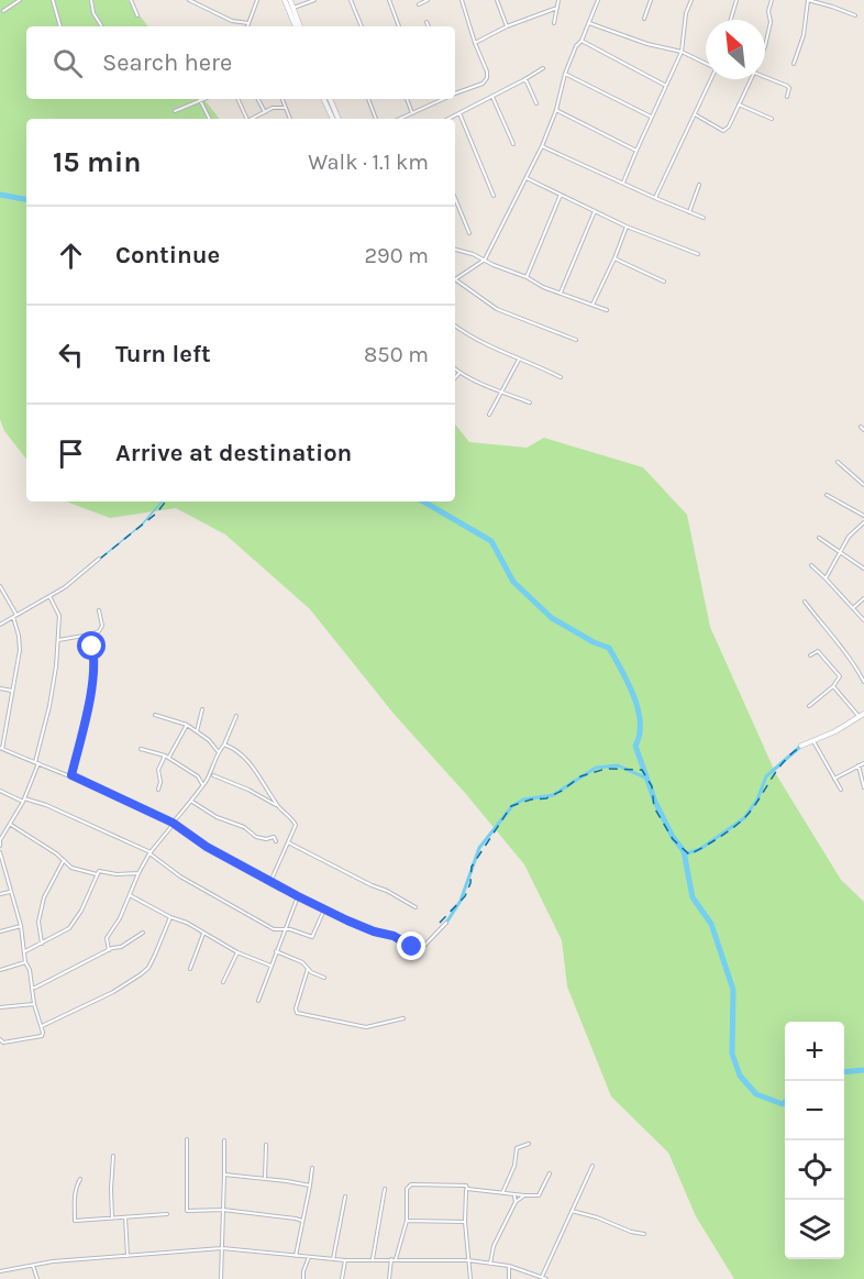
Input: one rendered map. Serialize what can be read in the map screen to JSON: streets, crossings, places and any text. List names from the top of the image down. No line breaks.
{"north":"top left","page":{"search":"Search here","heading":["15 min","Walk · 1.1 km"],"list":[["Continue","290 m"],["Turn left","850 m"],"Arrive at destination"],"map_buttons":["+","−"]}}
